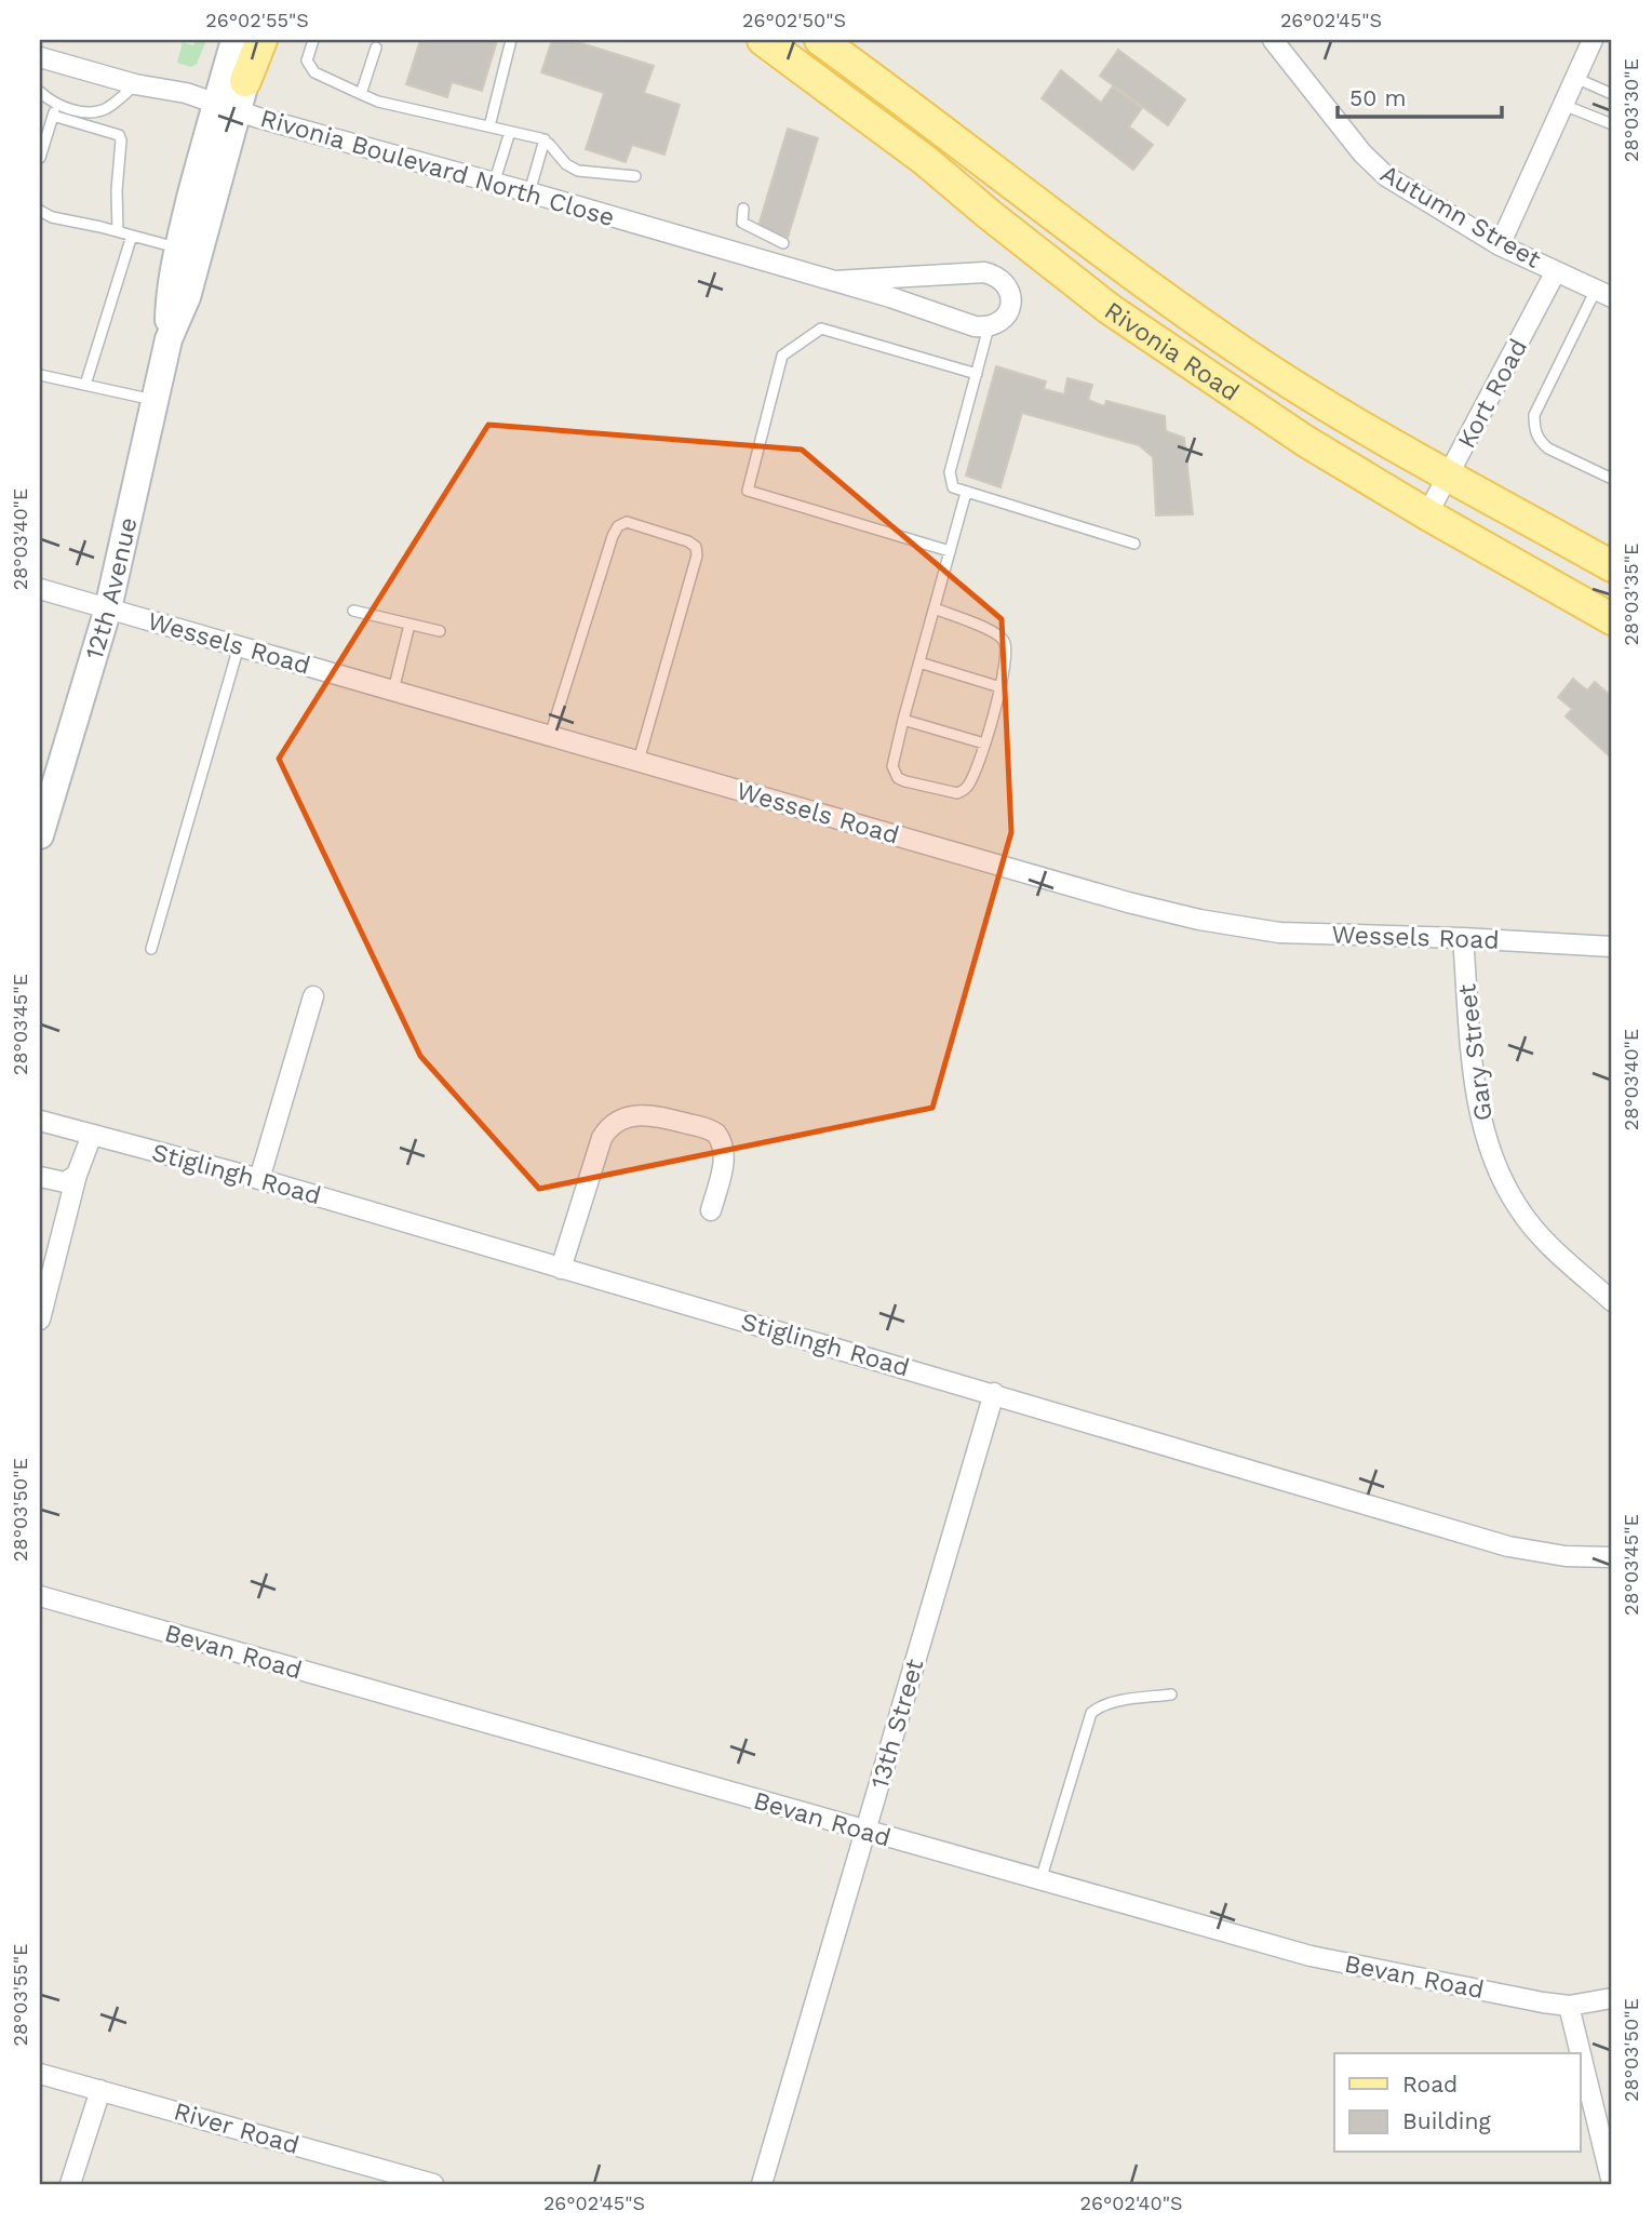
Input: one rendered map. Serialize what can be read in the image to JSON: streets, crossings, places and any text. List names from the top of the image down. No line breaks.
{"streets":{"main road":["Rivonia Road","12th Avenue"],"street":["Rivonia Boulevard North Close","Autumn Street","Kort Road","Wessels Road","Gary Street","Stiglingh Road","Bevan Road","13th Street","River Road"]},"crossings":[["Rivonia Boulevard North Close","12th Avenue"],["Autumn Street","Kort Road"],["Rivonia Road","Kort Road"],["12th Avenue","Wessels Road"],["Wessels Road","Gary Street"],["Stiglingh Road","13th Street"],["Bevan Road","13th Street"]],"legend":["Road","Building"],"scale_bar":"50 m","coordinates":["26°02'55\"S","26°02'50\"S","26°02'45\"S","28°03'30\"E","28°03'40\"E","28°03'35\"E","28°03'45\"E","28°03'50\"E","28°03'55\"E","26°02'40\"S"]}
